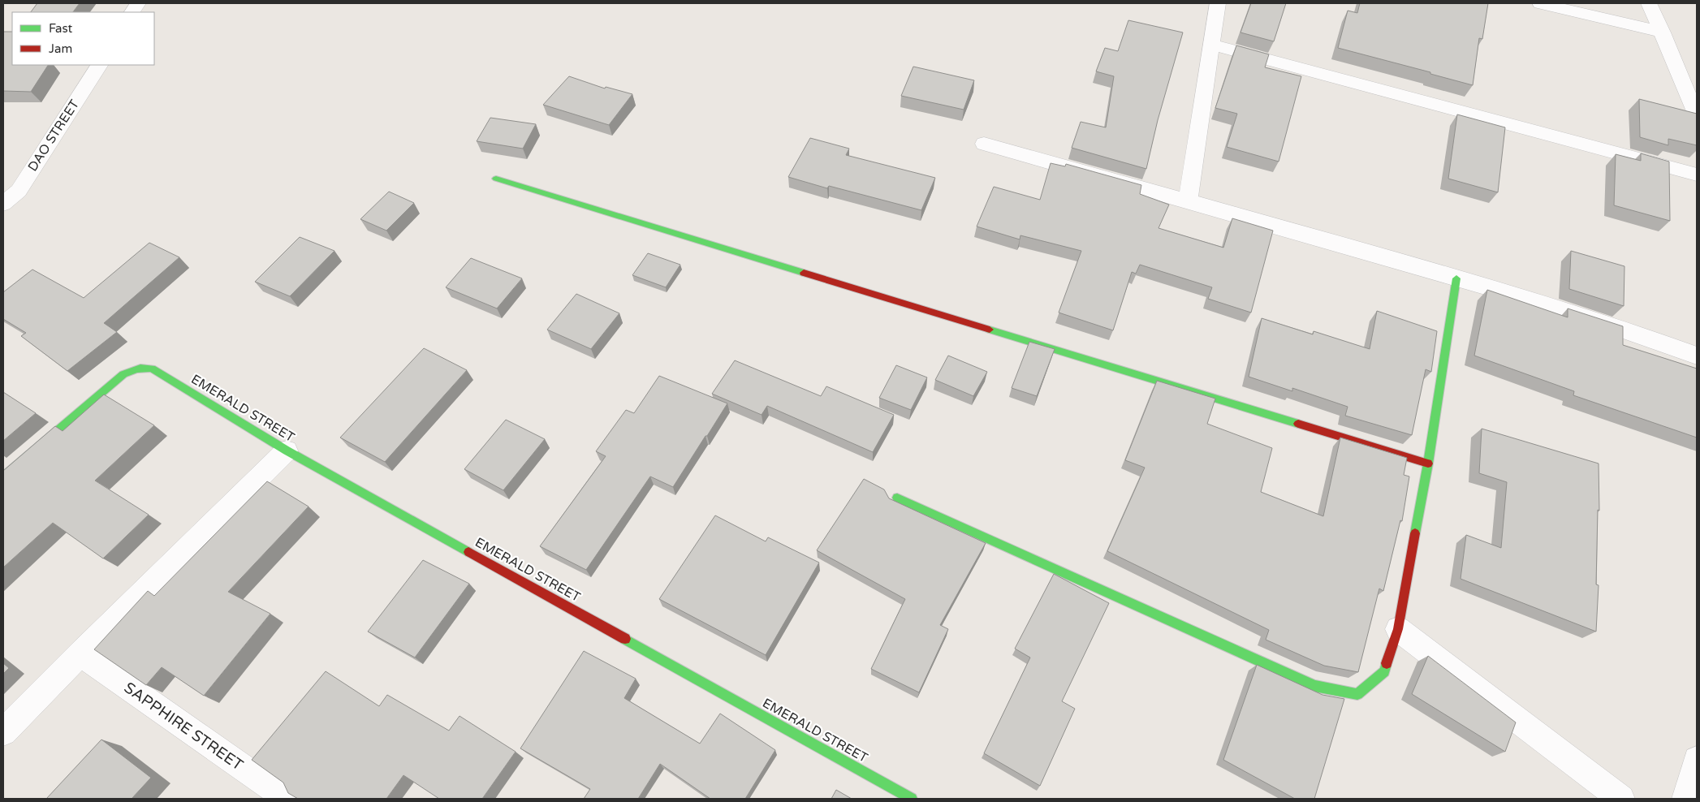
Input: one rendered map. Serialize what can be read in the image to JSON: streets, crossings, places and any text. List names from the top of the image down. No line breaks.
{"streets":{"street":["DAO STREET","EMERALD STREET","SAPPHIRE STREET"]},"legend":["Fast","Jam"]}
